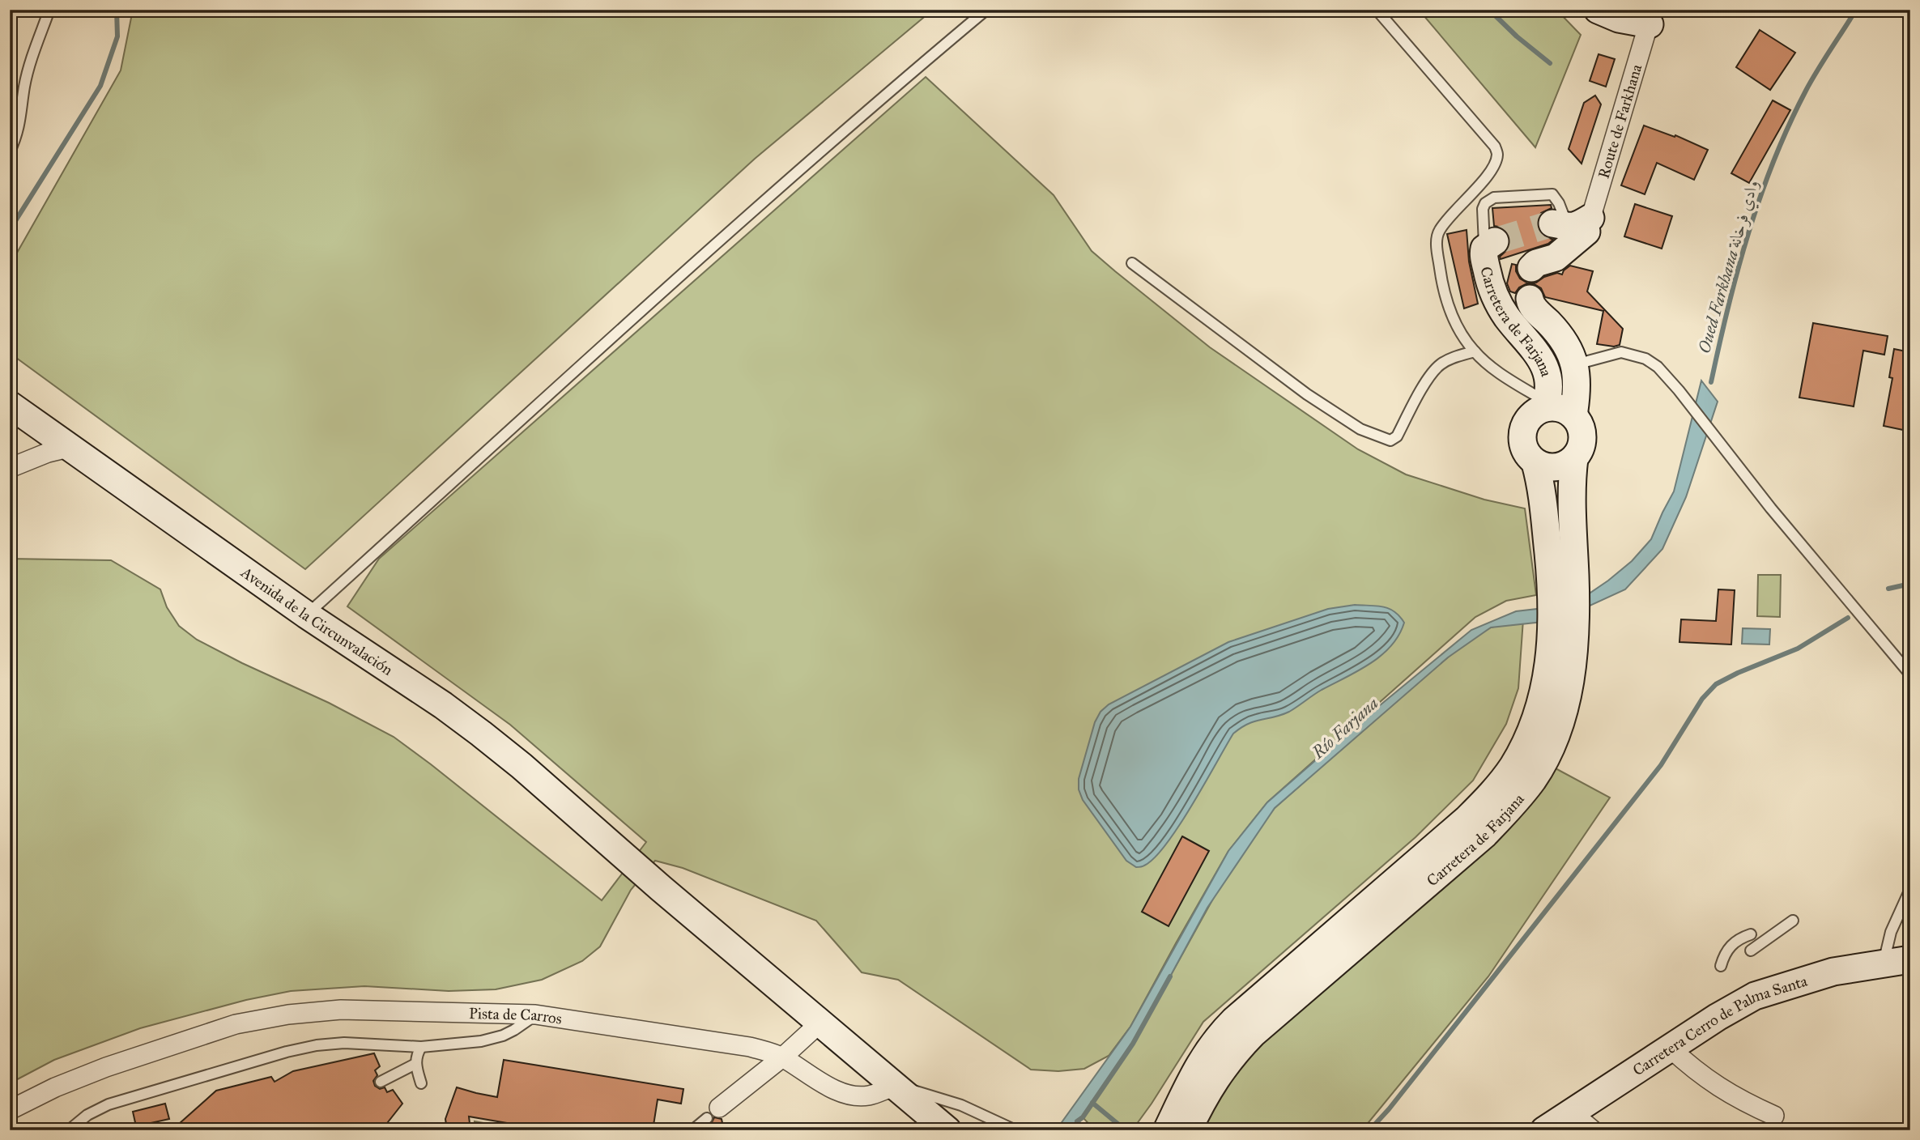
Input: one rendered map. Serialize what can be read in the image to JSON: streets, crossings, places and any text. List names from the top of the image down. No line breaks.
{"streets":{"main road":["Carretera de Farjana","Avenida de la Circunvalación","Carretera Cerro de Palma Santa"],"street":["Route de Farkhana","Pista de Carros"]},"crossings":[["Avenida de la Circunvalación","Pista de Carros"]],"water":["Oued Farkhana وادي فرخانة","Río Farjana"]}
